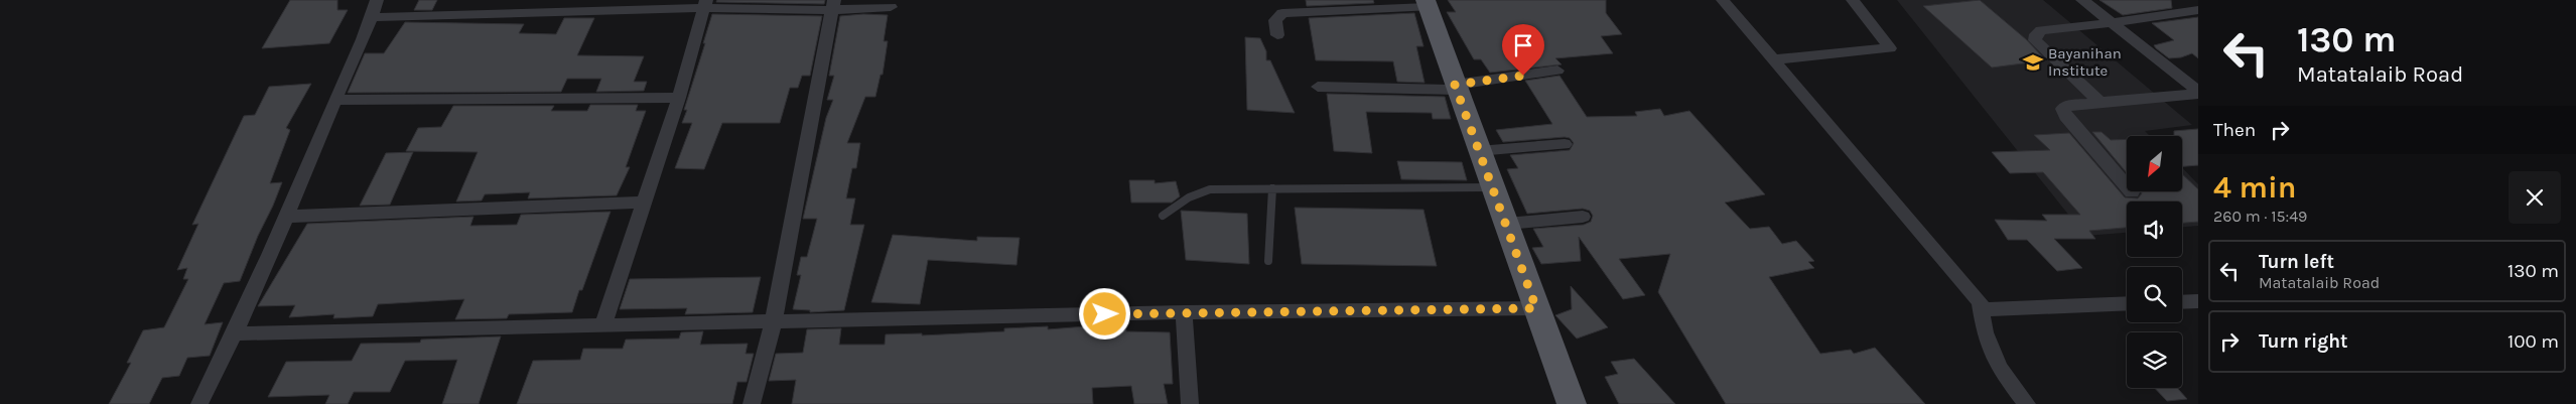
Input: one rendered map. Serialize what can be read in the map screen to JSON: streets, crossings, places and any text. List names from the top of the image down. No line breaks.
{"places":{"school or university":["Bayanihan Institute"]},"north":"bottom left","page":{"turn":["130 m","Matatalaib Road"],"then":"Then","heading":["4 min","260 m · 15:49"],"list":[{"name":"Turn left","note":"Matatalaib Road","value":"130 m"},{"name":"Turn right","value":"100 m"}]}}
